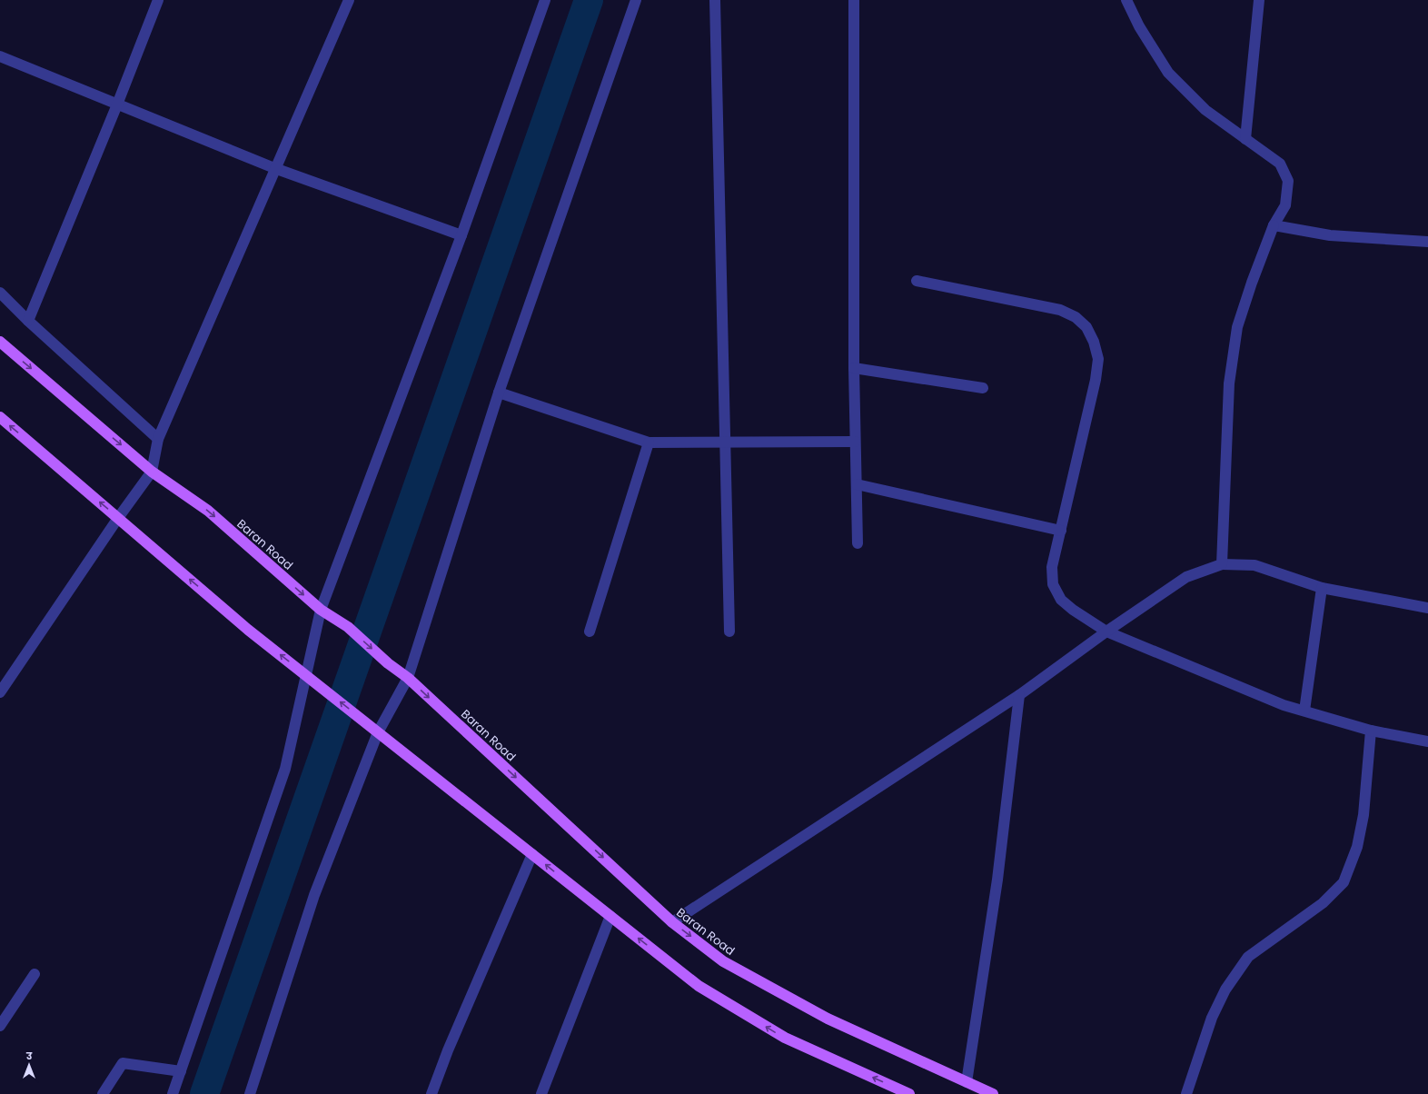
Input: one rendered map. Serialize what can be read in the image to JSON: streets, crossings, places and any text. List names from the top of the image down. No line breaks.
{"streets":{"main road":["Baran Road"]},"north":"top"}
